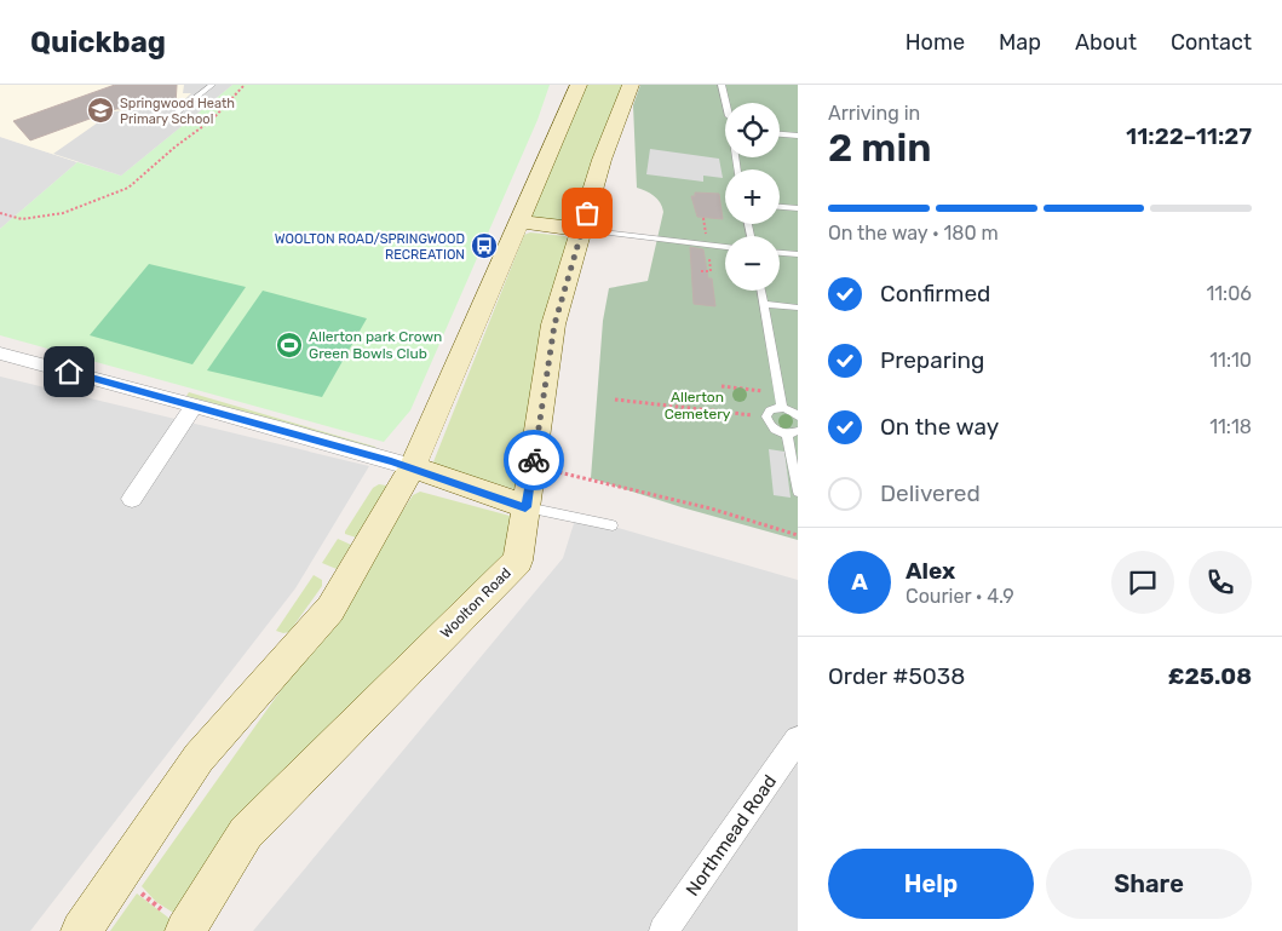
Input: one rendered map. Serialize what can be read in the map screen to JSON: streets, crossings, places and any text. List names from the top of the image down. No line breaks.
{"streets":{"main road":["Woolton Road"],"street":["Northmead Road"]},"parks":["Allerton Cemetery"],"places":{"school or university":["Springwood Heath Primary School"],"bus stop":["WOOLTON ROAD/SPRINGWOOD RECREATION"],"sports":["Allerton park Crown Green Bowls Club"]},"page":{"header":"Quickbag","nav":["Home","Map","About","Contact"],"heading":["2 min","Arriving in","11:22–11:27"],"panel":["Alex","Courier · 4.9","Order #5038","£25.08"],"map_buttons":["+","−"],"bar":"On the way · 180 m","list":[["Confirmed","11:06"],["Preparing","11:10"],["On the way","11:18"],"Delivered"],"round":"A","buttons":["Help","Share"]}}
